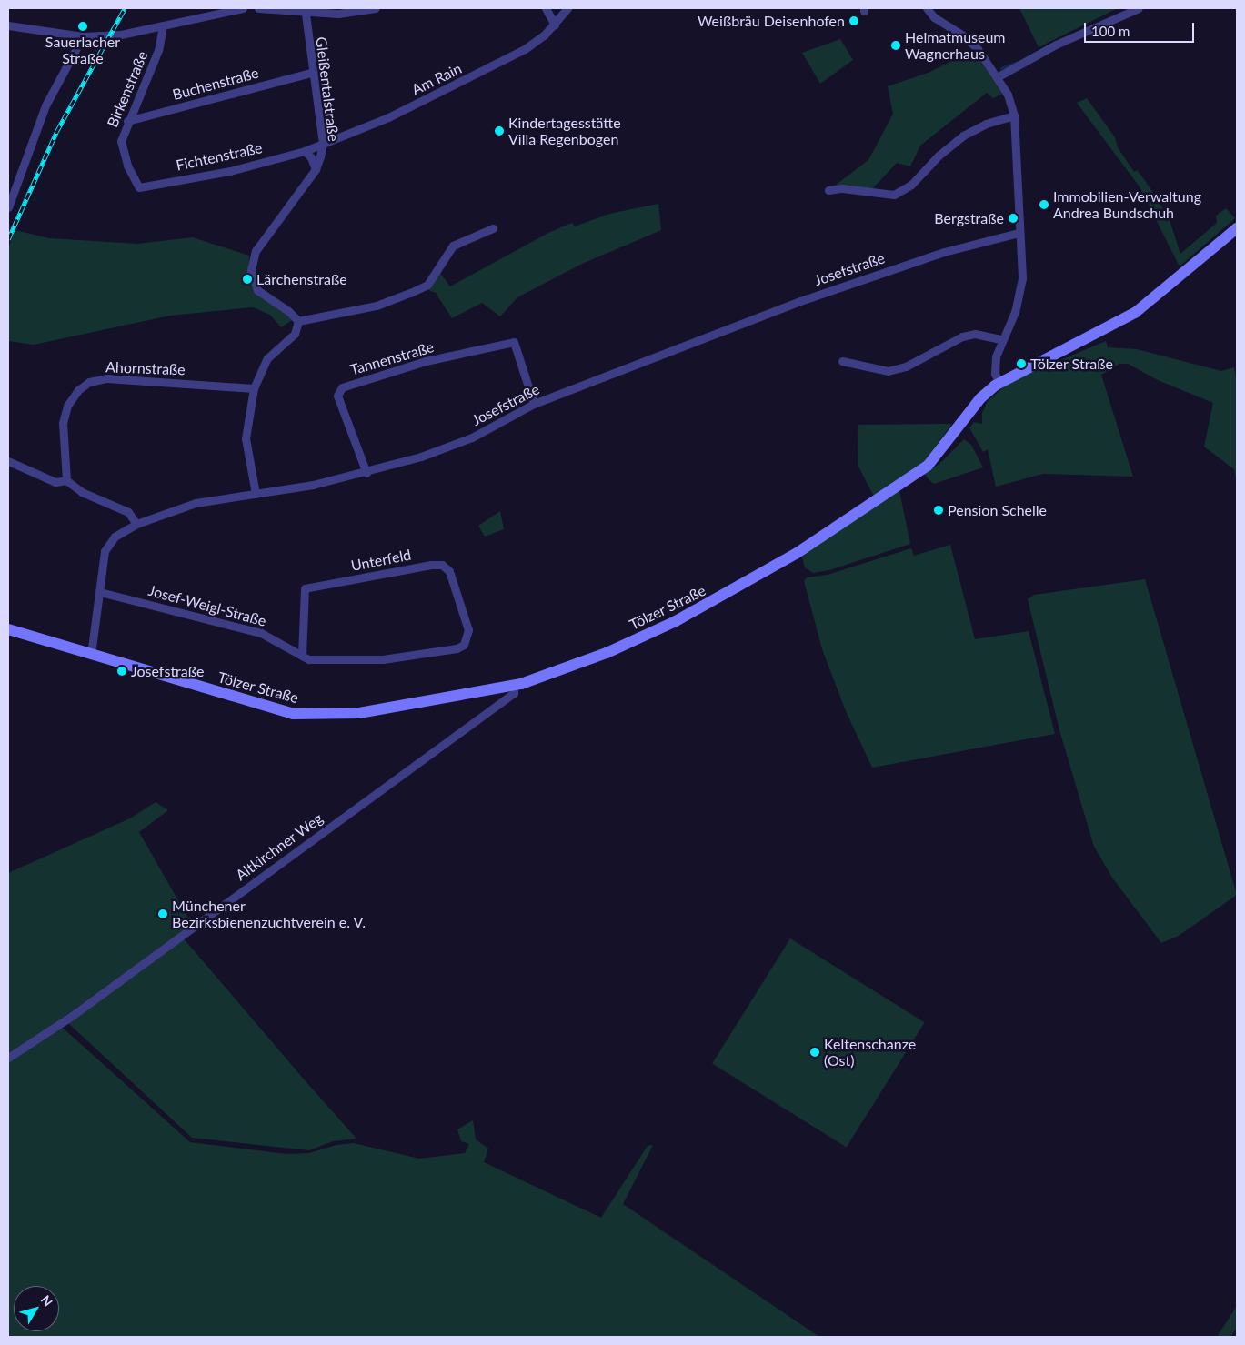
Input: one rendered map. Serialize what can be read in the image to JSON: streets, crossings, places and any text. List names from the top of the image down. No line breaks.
{"streets":{"main road":["Tölzer Straße"],"street":["Am Rain","Buchenstraße","Birkenstraße","Gleißentalstraße","Fichtenstraße","Josefstraße","Tannenstraße","Ahornstraße","Unterfeld","Josef-Weigl-Straße","Altkirchner Weg"]},"crossings":[["Am Rain","Gleißentalstraße"],["Am Rain","Fichtenstraße"],["Buchenstraße","Birkenstraße"],["Buchenstraße","Gleißentalstraße"],["Birkenstraße","Fichtenstraße"],["Gleißentalstraße","Fichtenstraße"],["Josefstraße","Tannenstraße"],["Josefstraße","Josef-Weigl-Straße"],["Josefstraße","Tölzer Straße"],["Unterfeld","Josef-Weigl-Straße"],["Tölzer Straße","Altkirchner Weg"]],"places":["Weißbräu Deisenhofen","Sauerlacher Straße","Heimatmuseum Wagnerhaus","Kindertagesstätte Villa Regenbogen","Immobilien-Verwaltung Andrea Bundschuh","Bergstraße","Lärchenstraße","Tölzer Straße","Pension Schelle","Josefstraße","Münchener Bezirksbienenzuchtverein e. V.","Keltenschanze (Ost)"],"scale_bar":"100 m","north":"top right"}
